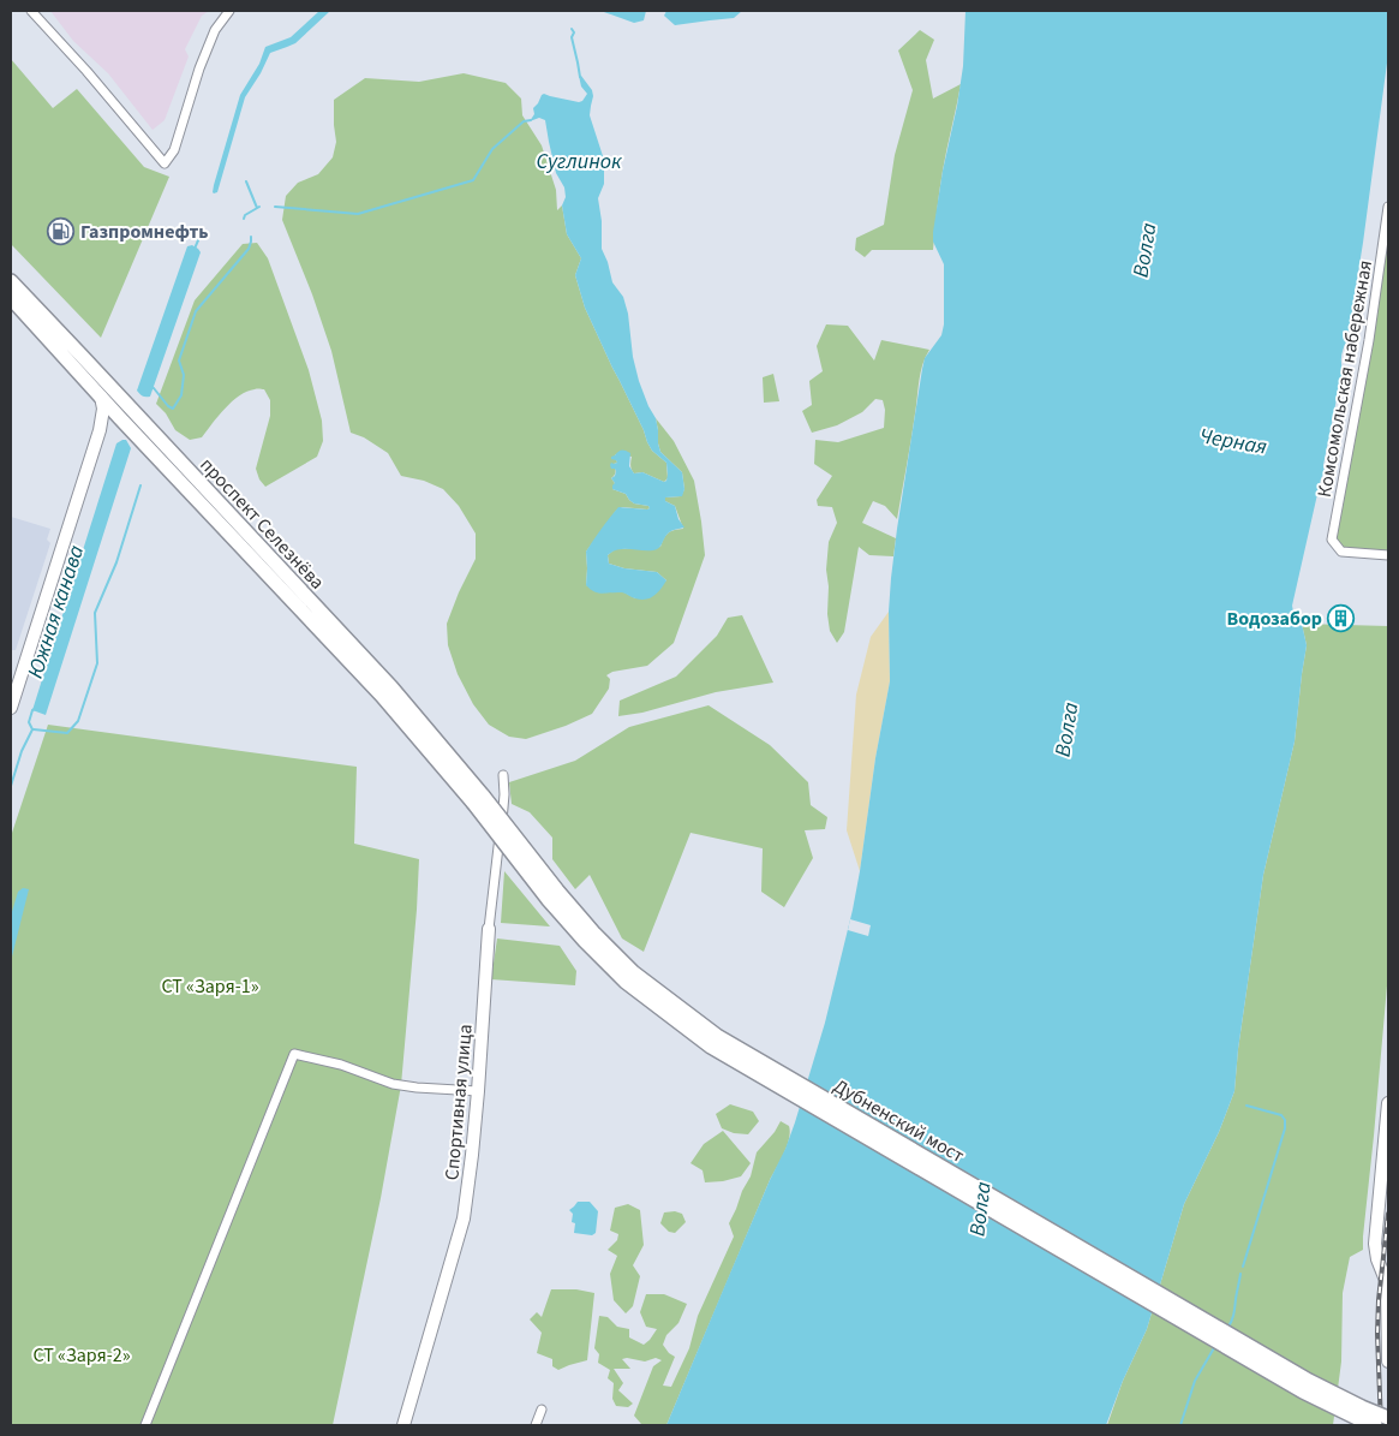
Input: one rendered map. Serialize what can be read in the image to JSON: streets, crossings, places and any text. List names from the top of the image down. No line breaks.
{"streets":{"main road":["проспект Селезнёва","Спортивная улица","Дубненский мост"],"street":["Комсомольская набережная"]},"crossings":[["проспект Селезнёва","Дубненский мост"]],"water":["Суглинок","Волга","Черная","Южная канава"],"parks":["СТ «Заря-1»","СТ «Заря-2»"],"places":{"fuel station":["Газпромнефть"],"building":["Водозабор"]}}
